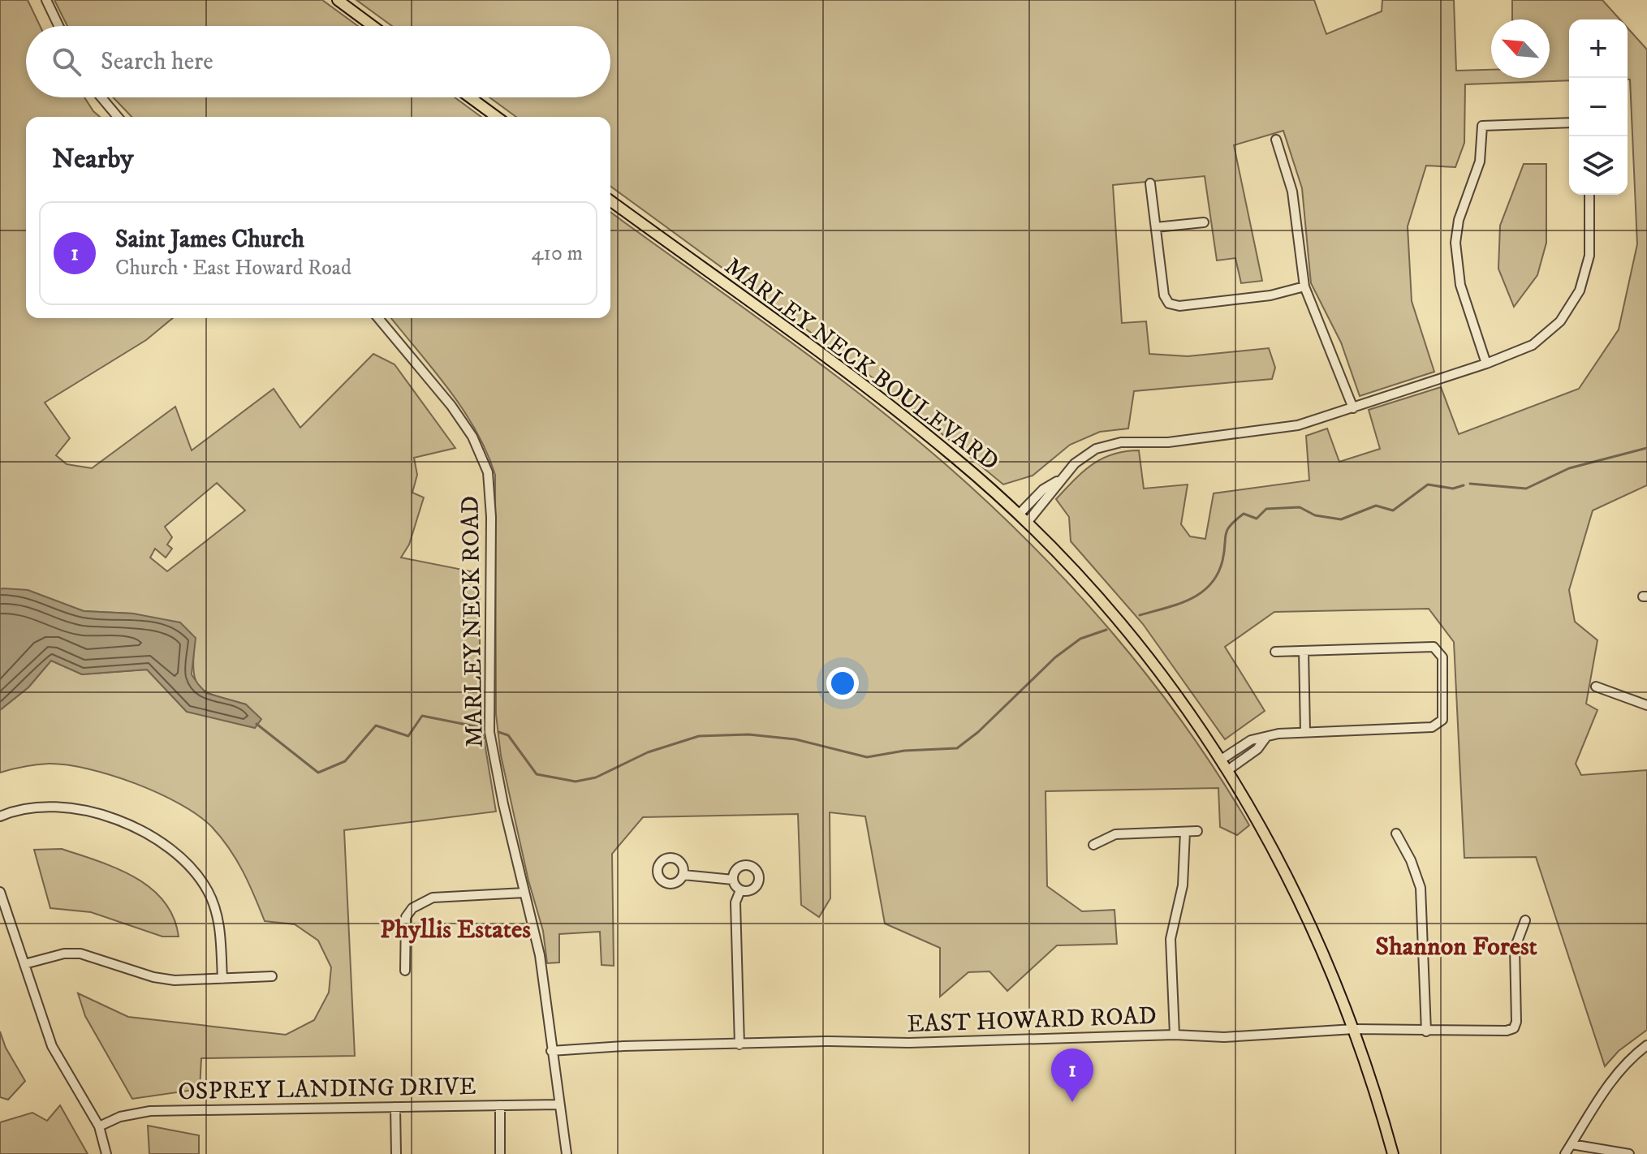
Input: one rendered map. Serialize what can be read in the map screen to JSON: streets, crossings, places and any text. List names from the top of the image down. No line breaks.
{"streets":{"main road":["MARLEY NECK BOULEVARD"],"street":["MARLEY NECK ROAD","EAST HOWARD ROAD","OSPREY LANDING DRIVE"]},"crossings":[["MARLEY NECK BOULEVARD","EAST HOWARD ROAD"],["MARLEY NECK ROAD","EAST HOWARD ROAD"],["MARLEY NECK ROAD","OSPREY LANDING DRIVE"]],"districts":["Phyllis Estates","Shannon Forest"],"north":"top left","page":{"map_buttons":["+","−"],"search":"Search here","heading":"Nearby","list":[{"mark":"1","name":"Saint James Church","note":"Church · East Howard Road","value":"410 m"}],"pins":"1"}}
